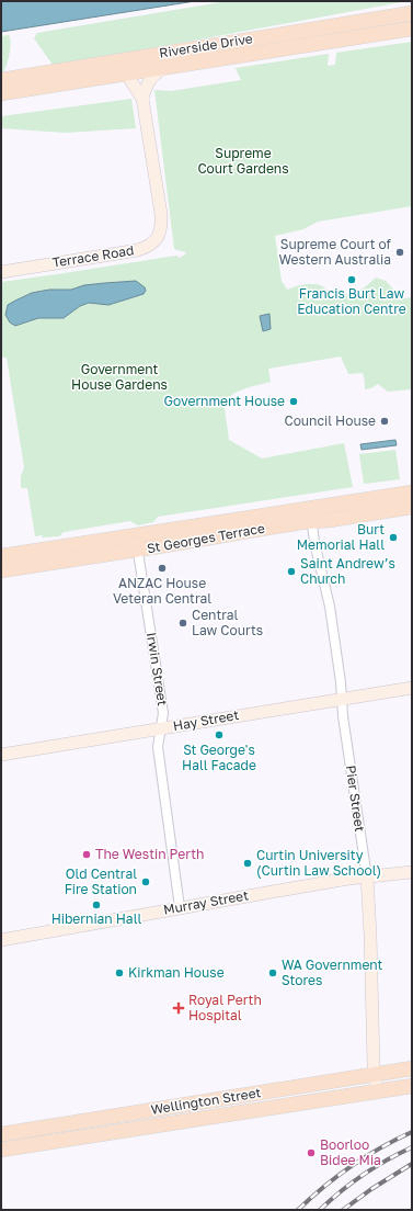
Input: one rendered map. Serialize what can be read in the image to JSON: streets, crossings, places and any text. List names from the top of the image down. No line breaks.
{"streets":{"main road":["Riverside Drive","St Georges Terrace","Wellington Street"],"street":["Terrace Road","Irwin Street","Hay Street","Pier Street","Murray Street"]},"crossings":[["St Georges Terrace","Irwin Street"],["St Georges Terrace","Pier Street"],["Irwin Street","Hay Street"],["Irwin Street","Murray Street"],["Hay Street","Pier Street"],["Pier Street","Murray Street"],["Pier Street","Wellington Street"]],"parks":["Supreme Court Gardens","Government House Gardens"],"places":{"other":["Supreme Court of Western Australia","Francis Burt Law Education Centre","Government House","Council House","Burt Memorial Hall","ANZAC House Veteran Central","Saint Andrew’s Church","Central Law Courts","St George's Hall Facade","The Westin Perth","Curtin University (Curtin Law School)","Old Central Fire Station","Hibernian Hall","Kirkman House","WA Government Stores","Boorloo Bidee Mia"],"health":["Royal Perth Hospital"]}}
